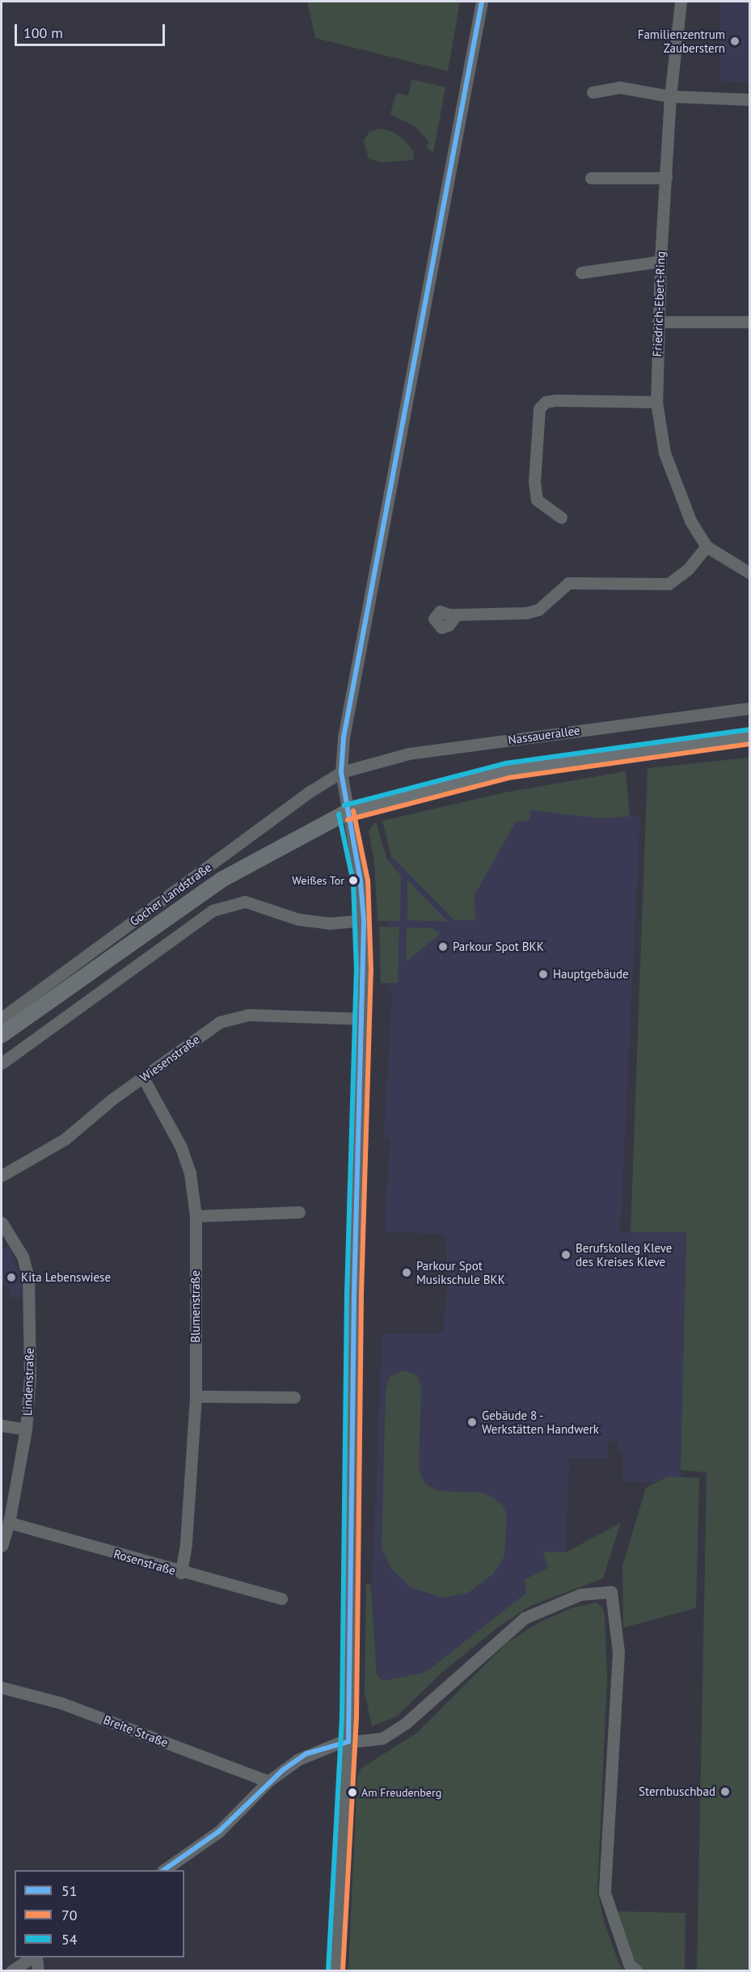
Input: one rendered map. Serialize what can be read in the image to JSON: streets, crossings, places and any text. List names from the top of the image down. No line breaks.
{"streets":{"main road":["Gocher Landstraße"],"street":["Friedrich-Ebert-Ring","Nassauerallee","Wiesenstraße","Blumenstraße","Lindenstraße","Rosenstraße","Breite Straße"]},"crossings":[["Nassauerallee","Gocher Landstraße"],["Wiesenstraße","Blumenstraße"],["Blumenstraße","Rosenstraße"],["Lindenstraße","Rosenstraße"]],"places":["Familienzentrum Zauberstern","Weißes Tor","Parkour Spot BKK","Hauptgebäude","Berufskolleg Kleve des Kreises Kleve","Parkour Spot Musikschule BKK","Kita Lebenswiese","Gebäude 8 - Werkstätten Handwerk","Sternbuschbad","Am Freudenberg"],"lines":["transit line 51","transit line 54","transit line 70"],"legend":["51","70","54"],"scale_bar":"100 m"}
